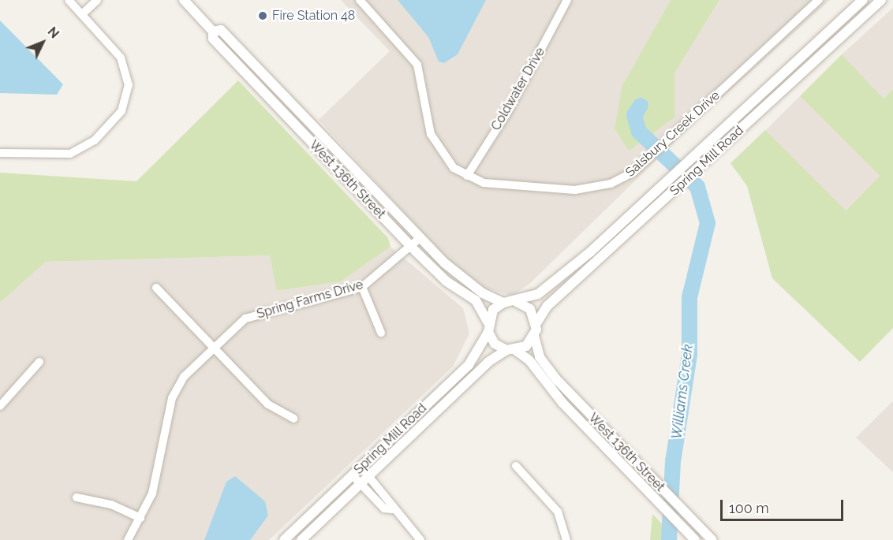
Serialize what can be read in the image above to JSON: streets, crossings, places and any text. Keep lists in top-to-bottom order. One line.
{"streets":{"street":["Coldwater Drive","Salsbury Creek Drive","Spring Mill Road","West 136th Street","Spring Farms Drive"]},"crossings":[["Coldwater Drive","Salsbury Creek Drive"],["Spring Mill Road","West 136th Street"],["West 136th Street","Spring Farms Drive"]],"water":["Williams Creek"],"places":["Fire Station 48"],"scale_bar":"100 m","north":"top right"}
